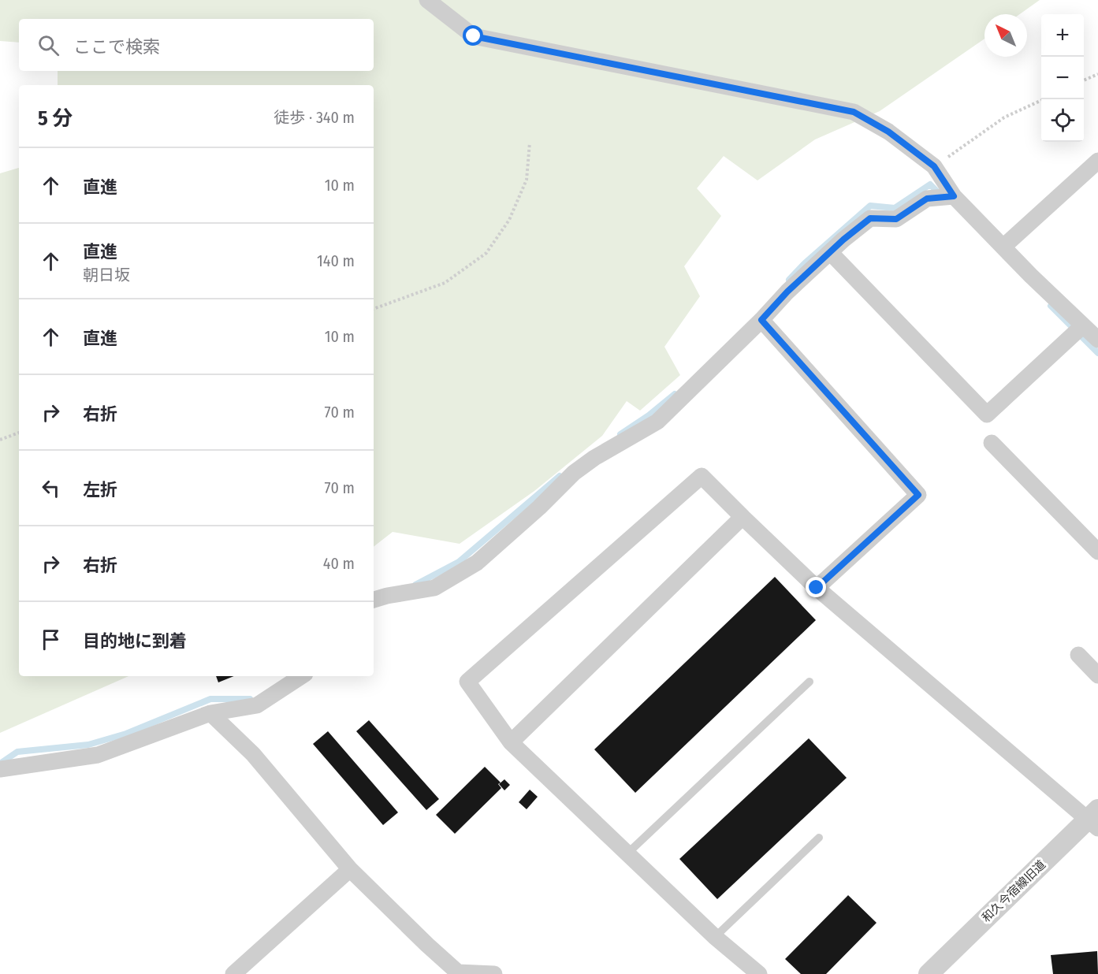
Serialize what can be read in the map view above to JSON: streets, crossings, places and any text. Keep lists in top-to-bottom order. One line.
{"streets":{"street":["和久今宿線旧道"]},"north":"top left","page":{"map_buttons":["+","−"],"search":"ここで検索","heading":["5 分","徒歩 · 340 m"],"list":[["直進","10 m"],["直進","朝日坂","140 m"],["直進","10 m"],["右折","70 m"],["左折","70 m"],["右折","40 m"],"目的地に到着"]}}
